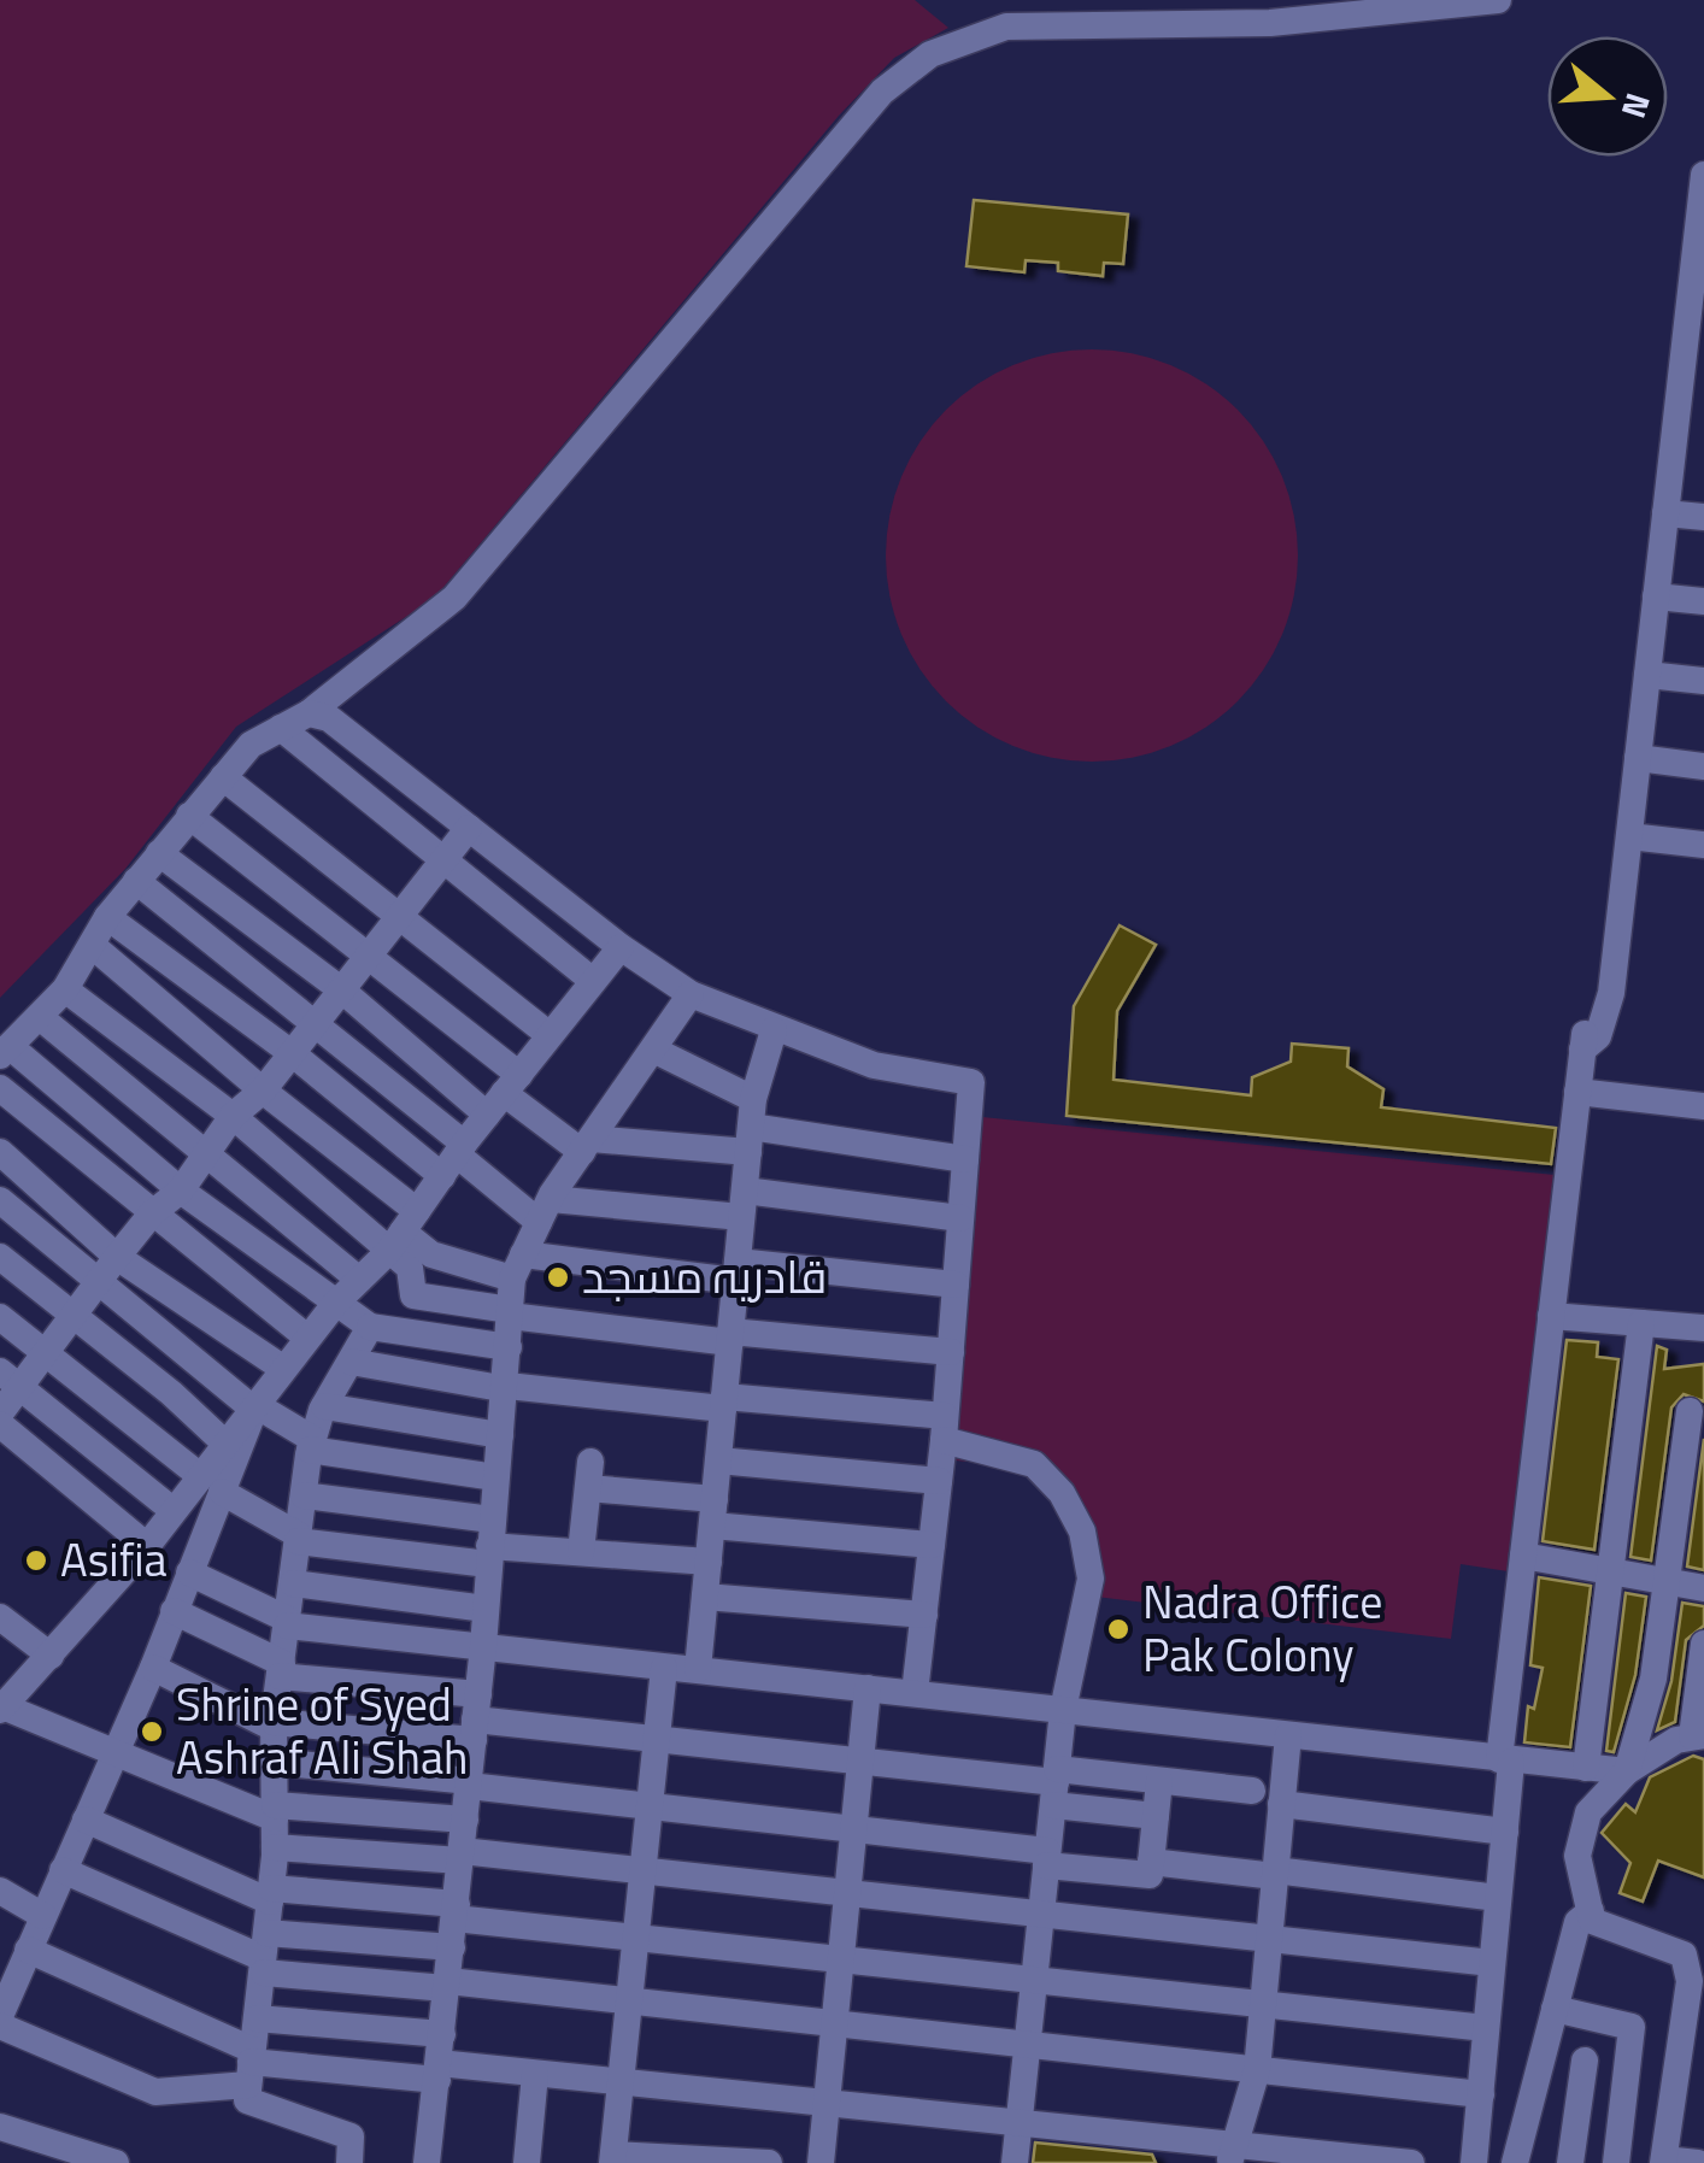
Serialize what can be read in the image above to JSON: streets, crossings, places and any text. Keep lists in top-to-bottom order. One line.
{"places":["قادریہ مسجد","Asifia","Nadra Office Pak Colony","Shrine of Syed Ashraf Ali Shah"],"north":"right"}
